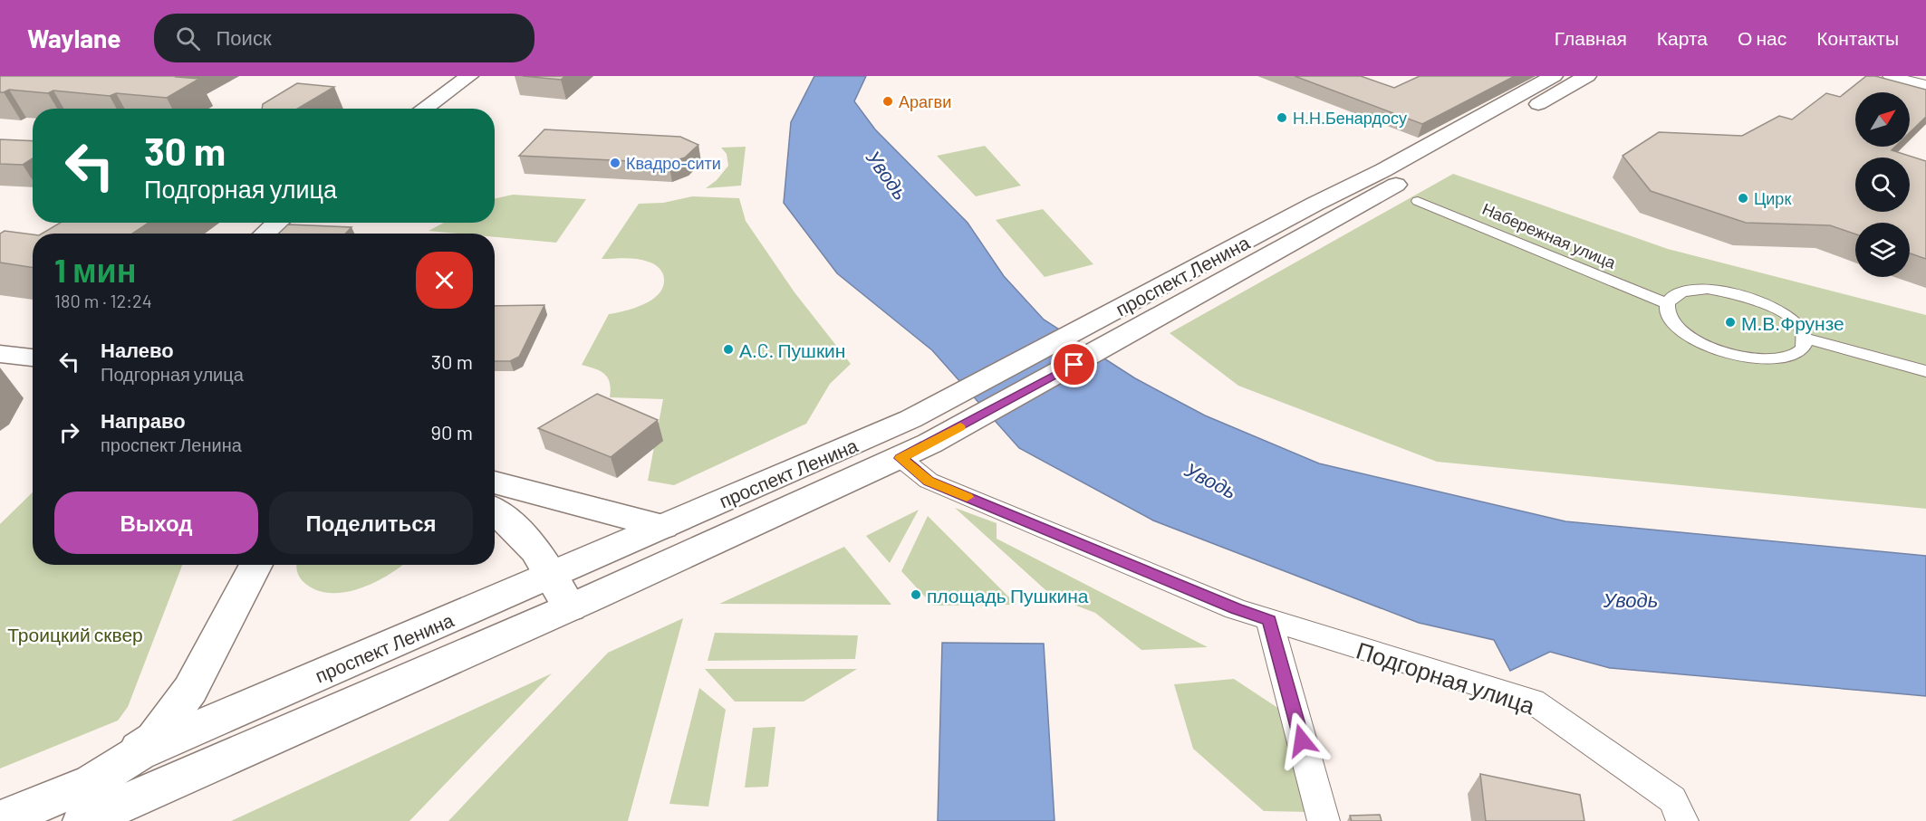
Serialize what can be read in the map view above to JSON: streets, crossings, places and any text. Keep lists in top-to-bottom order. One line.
{"streets":{"main road":["проспект Ленина"],"street":["Набережная улица","Подгорная улица"]},"crossings":[["проспект Ленина","Подгорная улица"]],"water":["Уводь"],"parks":["Троицкий сквер"],"places":["Арагви","Н.Н.Бенардосу","Квадро-сити","Цирк","М.В.Фрунзе","А.C. Пушкин","площадь Пушкина"],"north":"top right","page":{"header":"Waylane","search":"Поиск","nav":["Главная","Карта","О нас","Контакты"],"turn":["30 m","Подгорная улица"],"heading":["1 мин","180 m · 12:24"],"list":[{"name":"Налево","note":"Подгорная улица","value":"30 m"},{"name":"Направо","note":"проспект Ленина","value":"90 m"}],"buttons":["Выход","Поделиться"]}}
